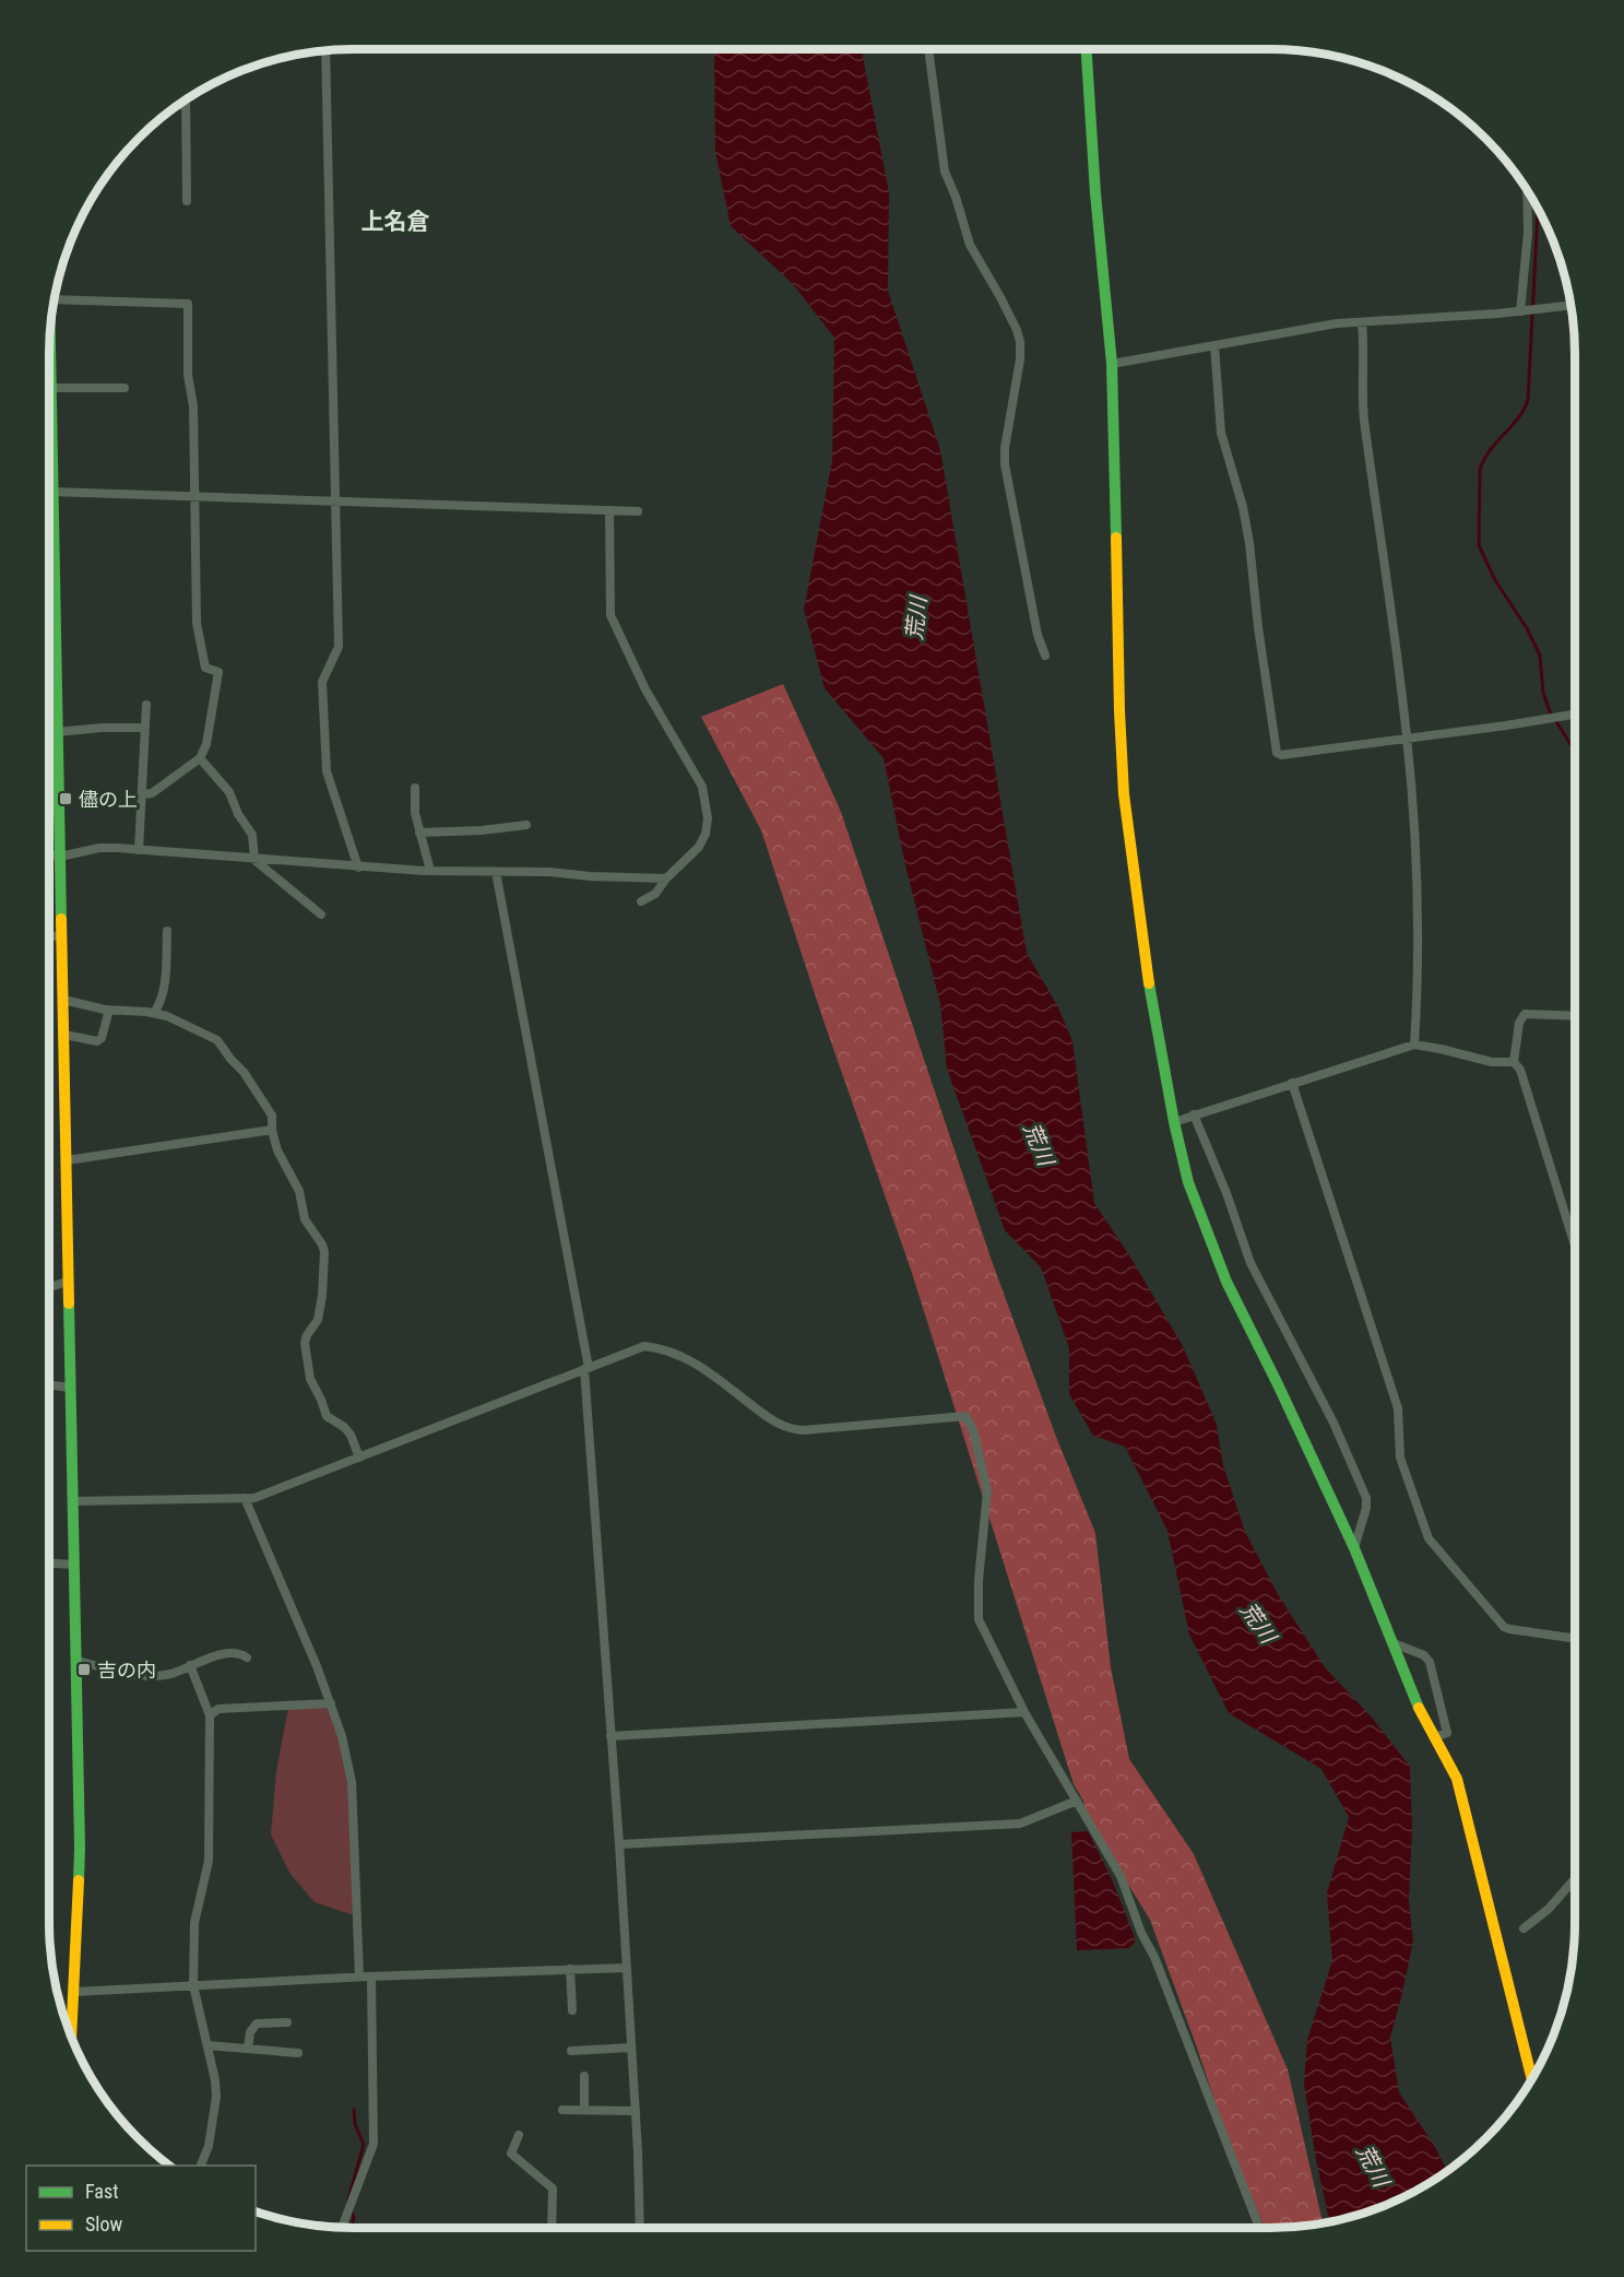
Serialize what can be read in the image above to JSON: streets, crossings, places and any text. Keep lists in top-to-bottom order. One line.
{"districts":["上名倉"],"water":["荒川"],"places":{"transit":["儘の上","吉の内"]},"legend":["Fast","Slow"]}
